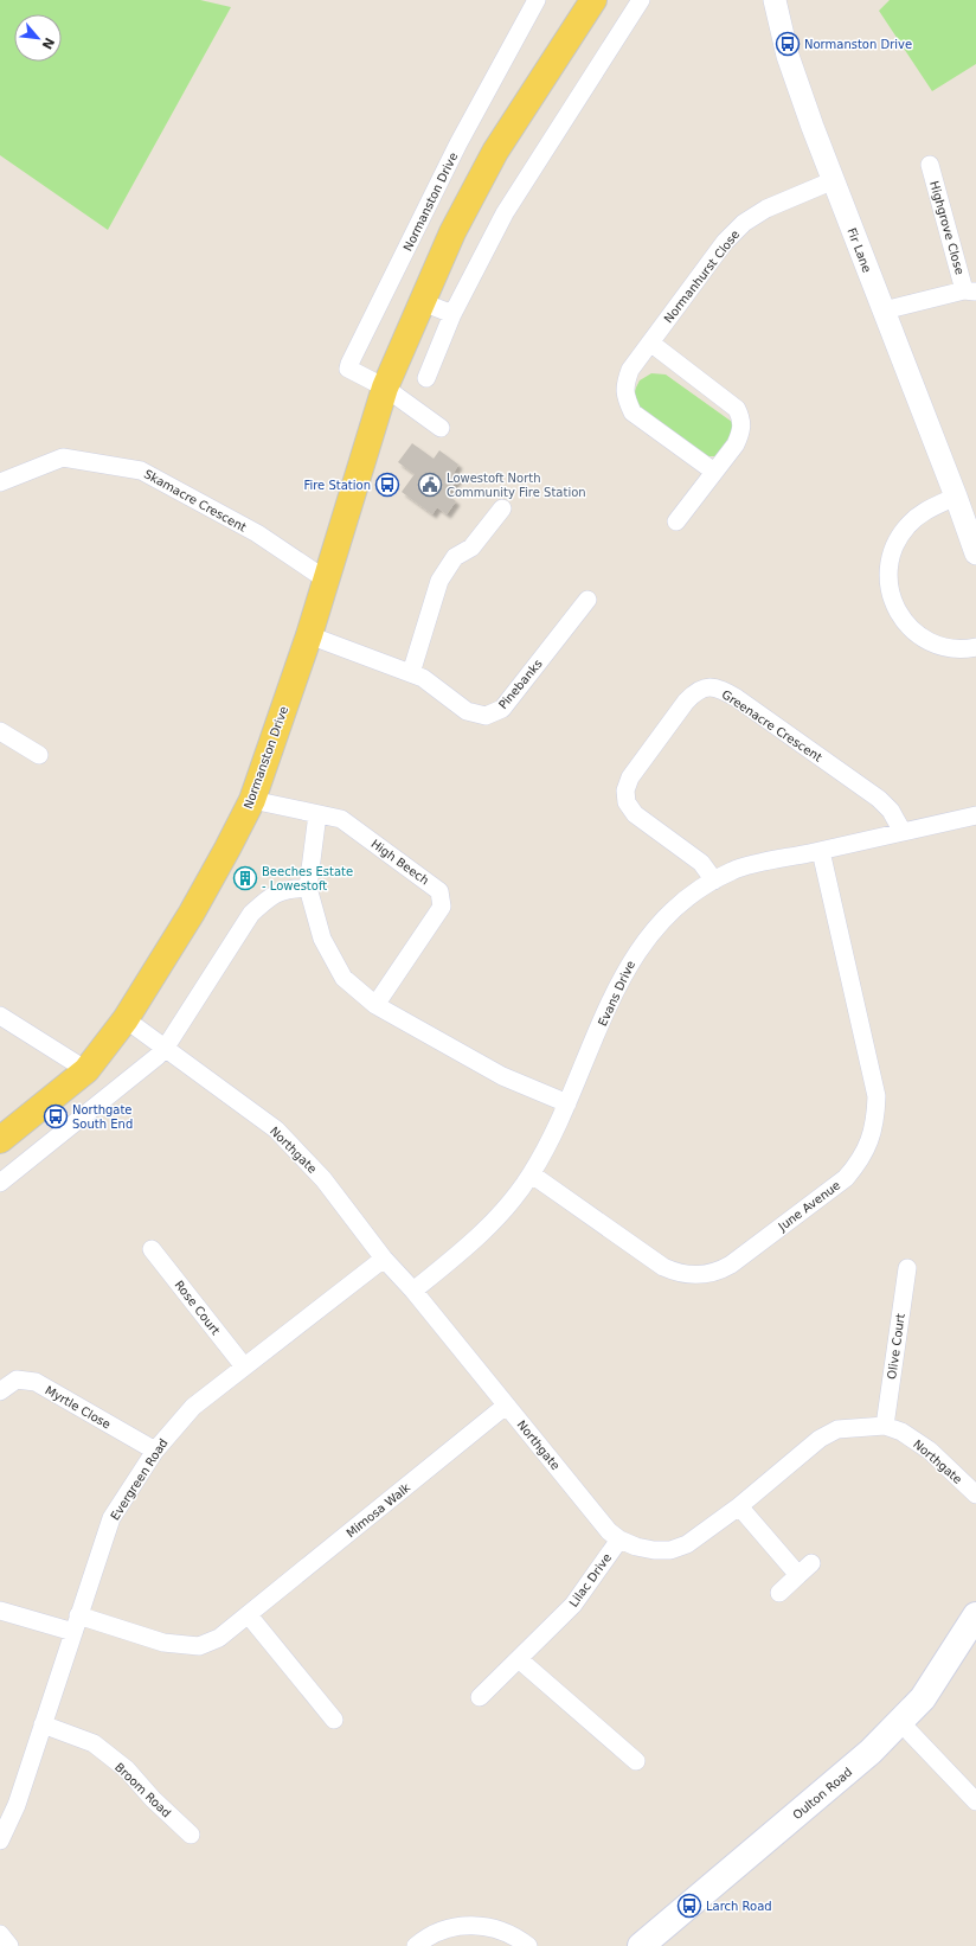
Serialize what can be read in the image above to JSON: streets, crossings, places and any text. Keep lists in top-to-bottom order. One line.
{"streets":{"main road":["Normanston Drive","Oulton Road"],"street":["Highgrove Close","Fir Lane","Normanhurst Close","Skamacre Crescent","Pinebanks","Greenacre Crescent","High Beech","Evans Drive","Northgate","June Avenue","Rose Court","Olive Court","Myrtle Close","Evergreen Road","Mimosa Walk","Lilac Drive","Broom Road"]},"crossings":[["Normanston Drive","Skamacre Crescent"],["Normanston Drive","Pinebanks"],["Normanston Drive","High Beech"],["Normanston Drive","Northgate"],["Highgrove Close","Fir Lane"],["Fir Lane","Normanhurst Close"],["Greenacre Crescent","Evans Drive"],["Evans Drive","Northgate"],["Evans Drive","June Avenue"],["Northgate","Olive Court"],["Northgate","Evergreen Road"],["Northgate","Mimosa Walk"],["Northgate","Lilac Drive"],["Rose Court","Evergreen Road"],["Myrtle Close","Evergreen Road"],["Evergreen Road","Mimosa Walk"],["Evergreen Road","Broom Road"]],"places":{"bus stop":["Normanston Drive","Fire Station","Northgate South End","Larch Road"],"public building":["Lowestoft North Community Fire Station"],"building":["Beeches Estate - Lowestoft"]},"north":"bottom right"}
